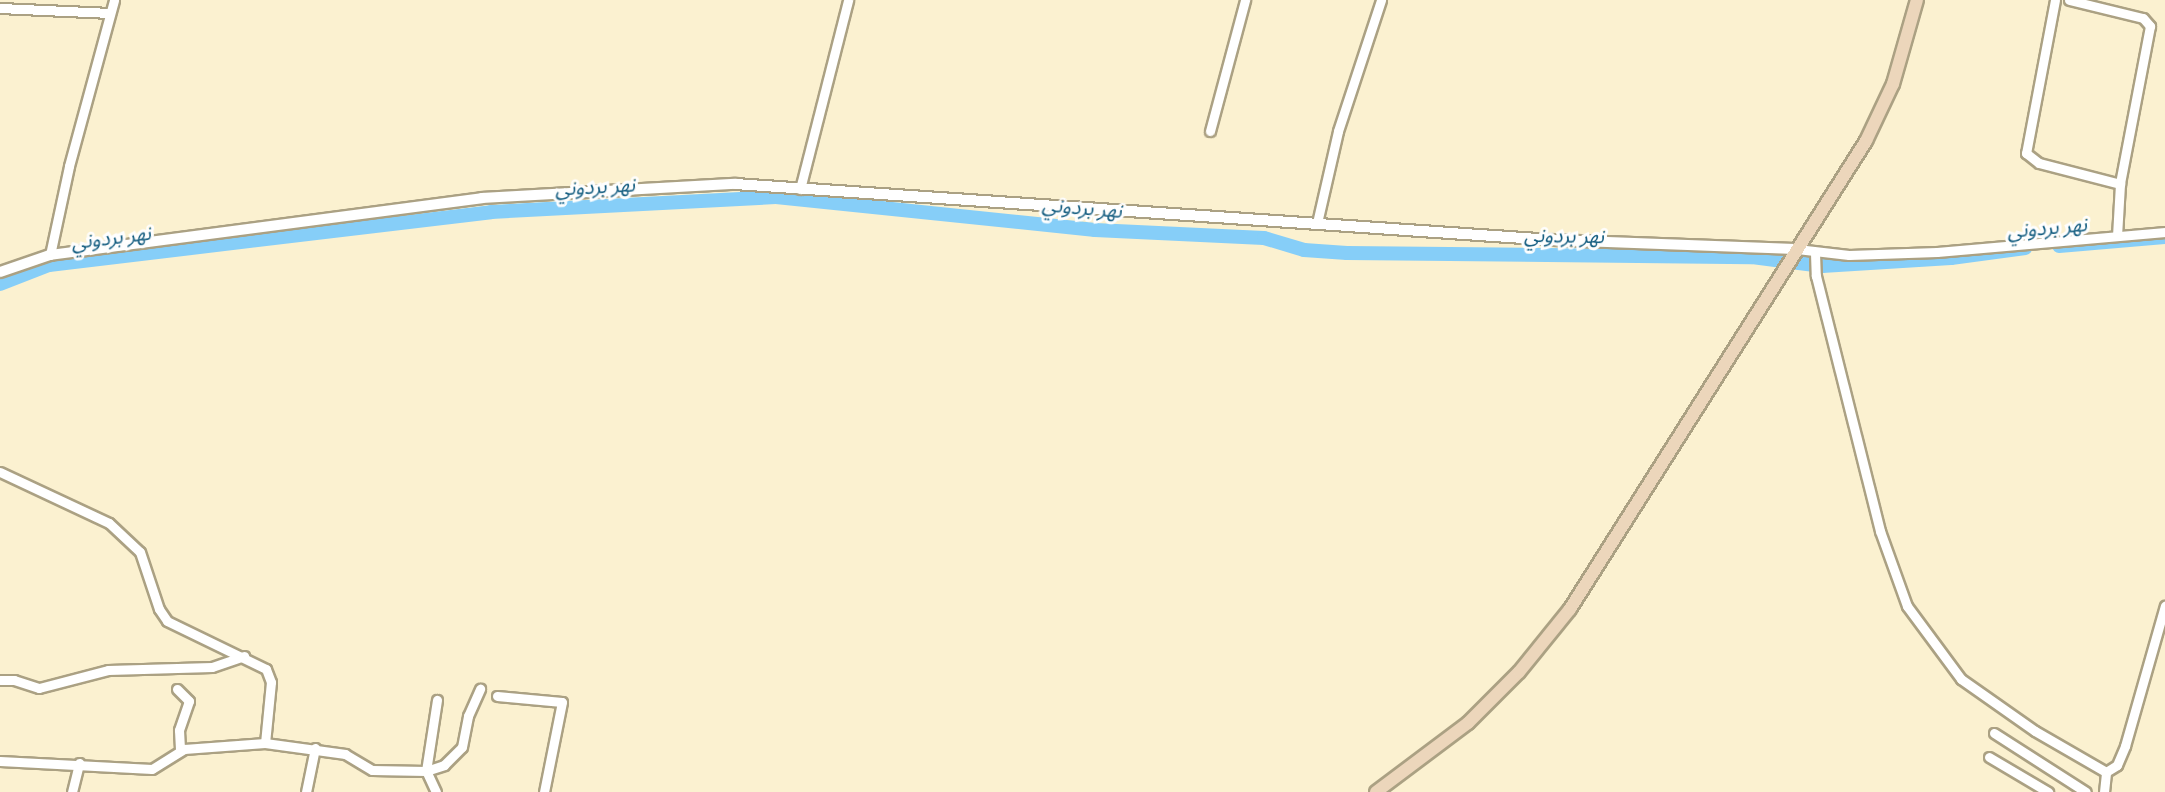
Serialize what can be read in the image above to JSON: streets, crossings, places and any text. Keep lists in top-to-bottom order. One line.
{"water":["نهر بردوني"]}
